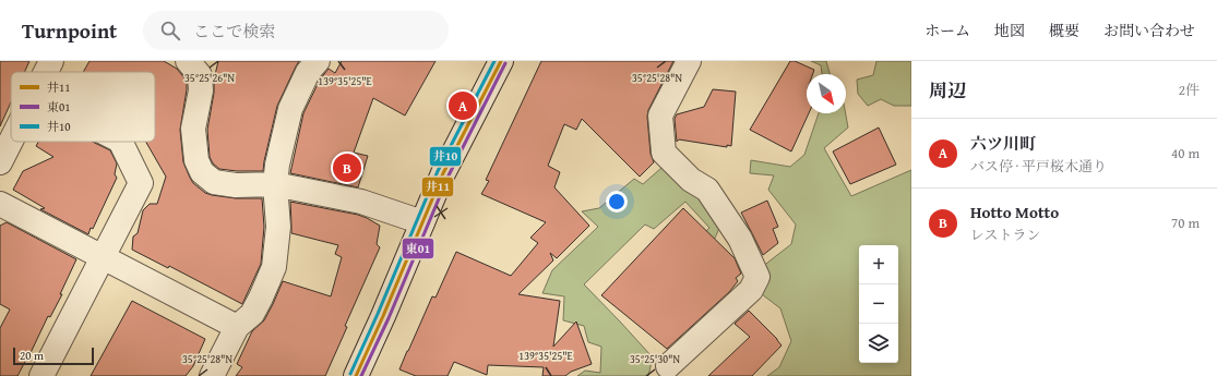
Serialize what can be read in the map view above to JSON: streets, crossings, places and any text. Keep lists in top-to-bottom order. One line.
{"lines":["transit line 井11","transit line 井10","transit line 東01"],"legend":["井11","東01","井10"],"scale_bar":"20 m","north":"bottom right","page":{"header":"Turnpoint","search":"ここで検索","nav":["ホーム","地図","概要","お問い合わせ"],"heading":["周辺","2件"],"pins":["A","B"],"list":[{"mark":"A","name":"六ツ川町","note":"バス停 · 平戸桜木通り","value":"40 m"},{"mark":"B","name":"Hotto Motto","note":"レストラン","value":"70 m"}],"map_buttons":["+","−"],"scale":"20 m"},"coordinates":["35°25'26\"N","35°25'28\"N","139°35'25\"E","35°25'30\"N"]}
